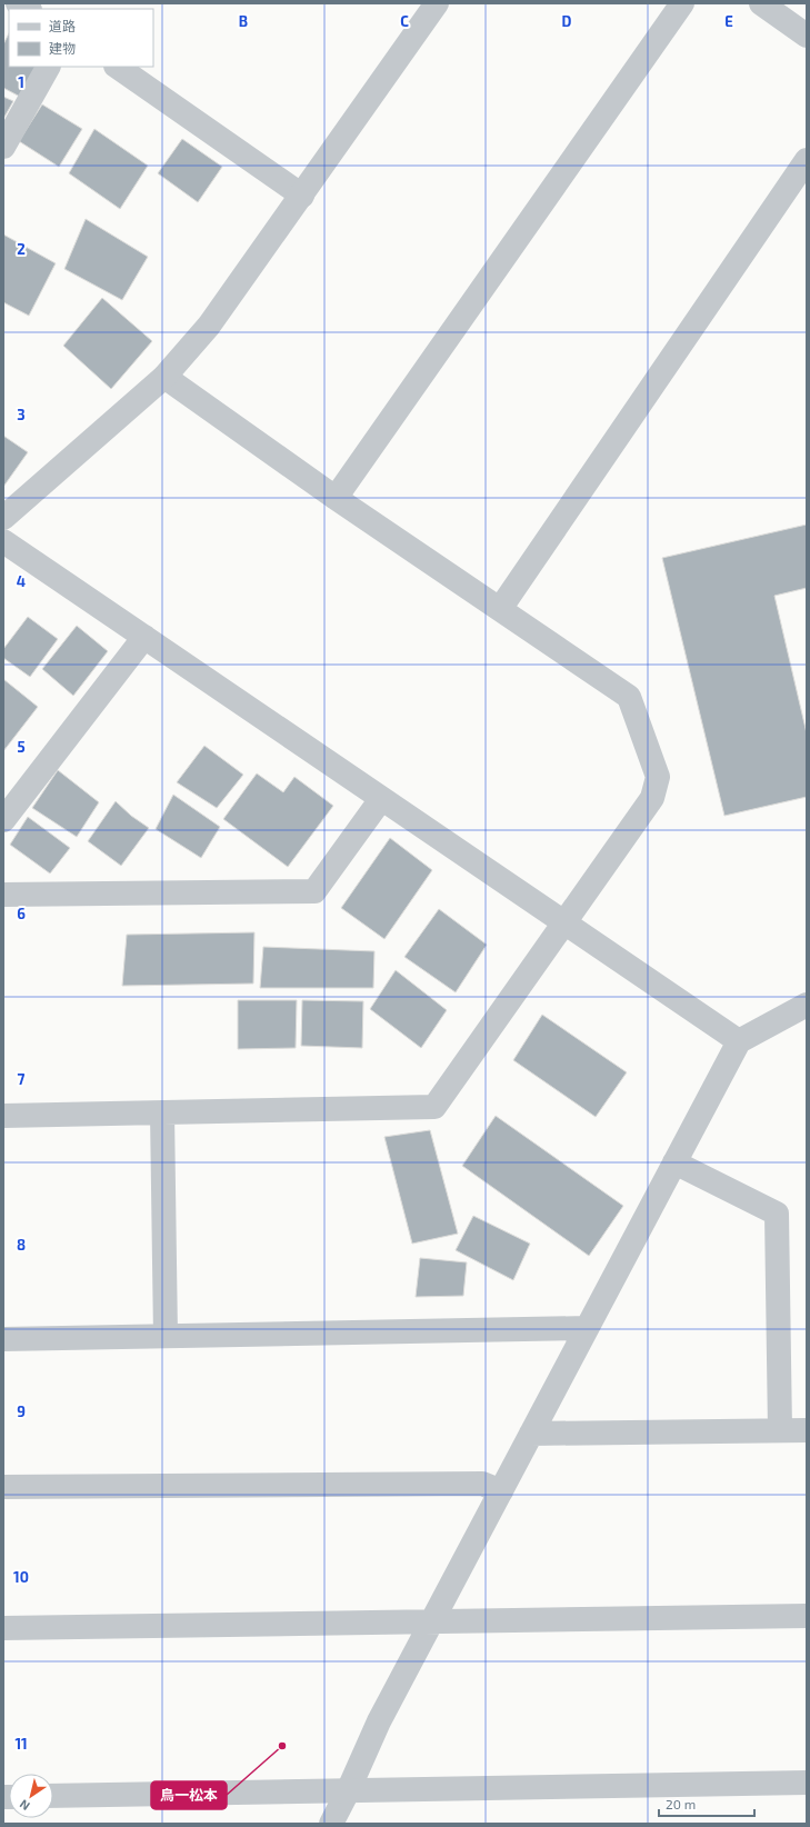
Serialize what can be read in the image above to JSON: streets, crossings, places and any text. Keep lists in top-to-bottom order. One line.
{"places":["鳥一松本"],"legend":["道路","建物"],"scale_bar":"20 m","north":"bottom left","grid":{"columns":["B","C","D","E"],"rows":["1","2","3","4","5","6","7","8","9","10","11"]}}
